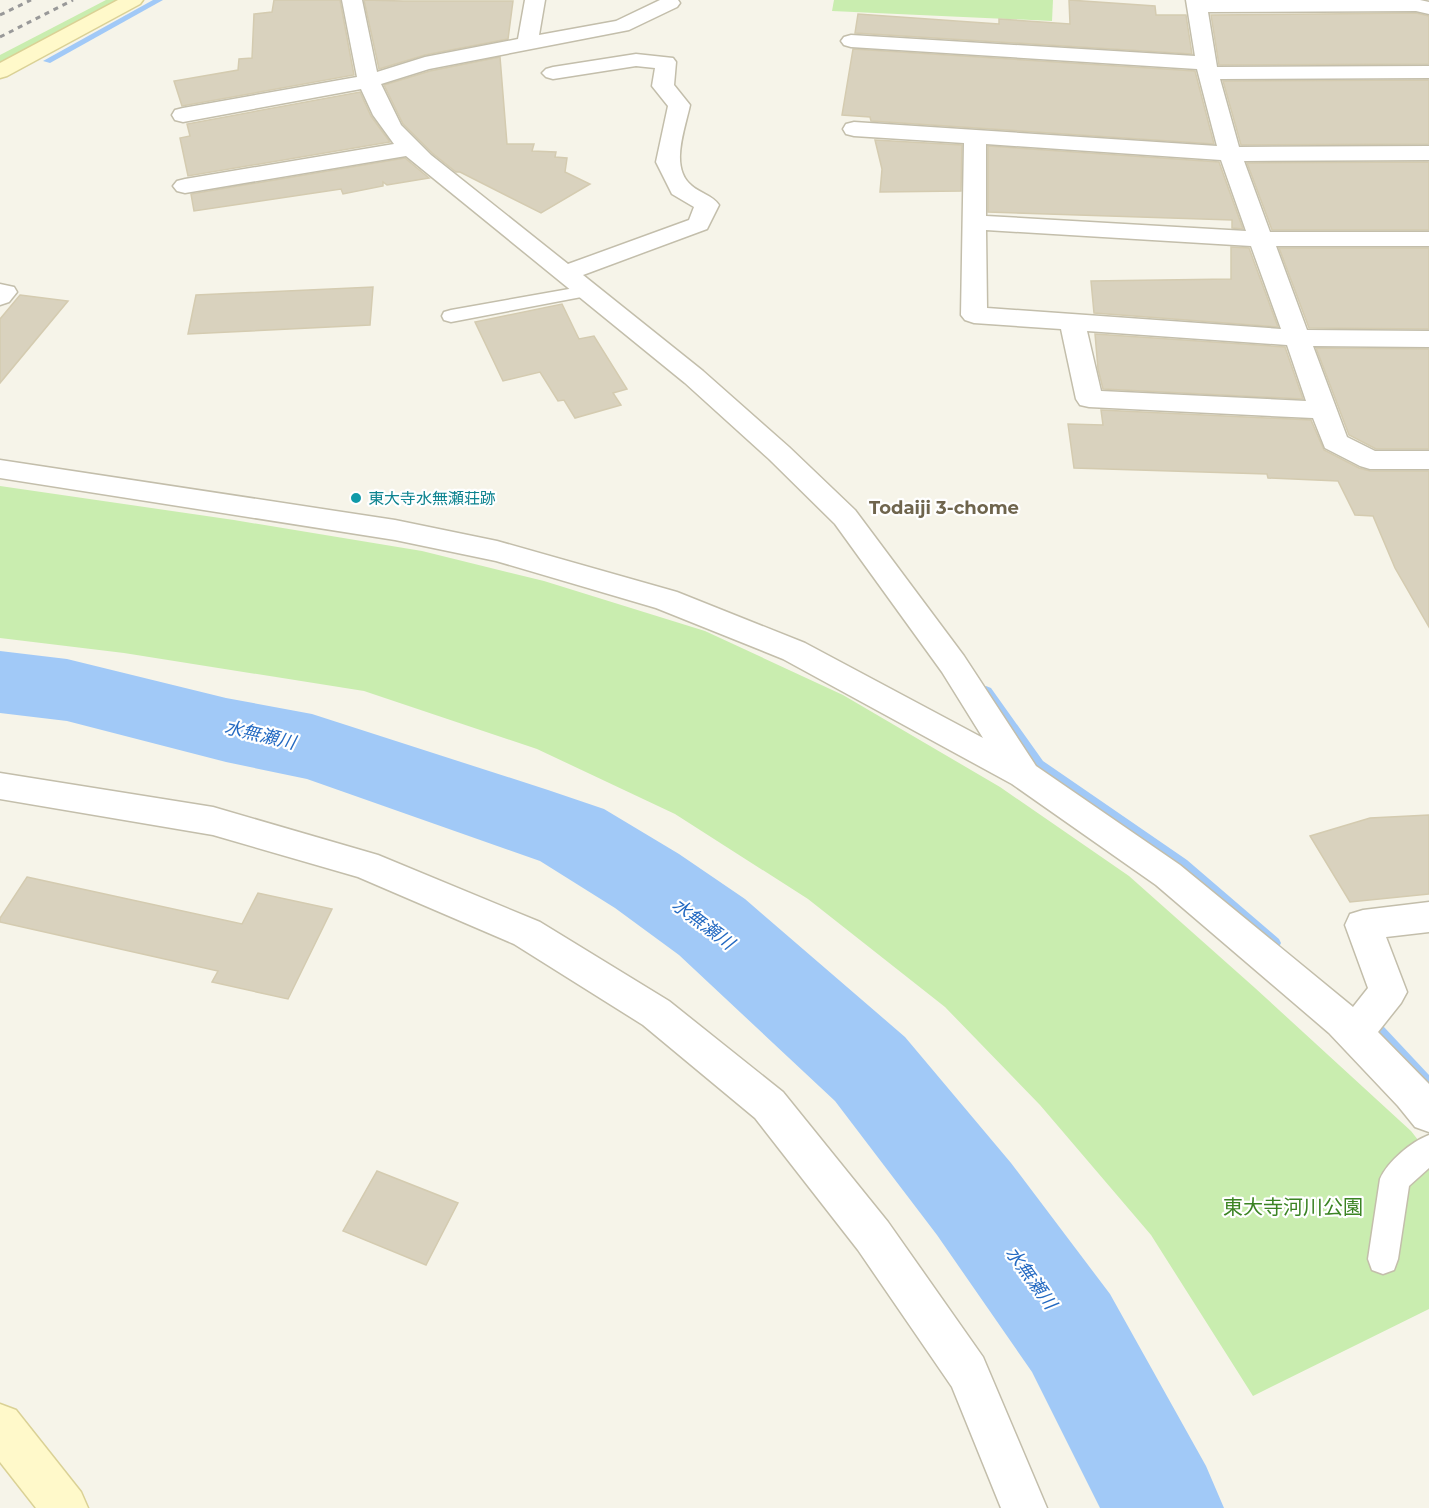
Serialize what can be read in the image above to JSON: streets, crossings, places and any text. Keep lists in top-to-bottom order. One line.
{"districts":["Todaiji 3-chome"],"water":["水無瀬川"],"parks":["東大寺河川公園"],"places":["東大寺水無瀬荘跡"]}
